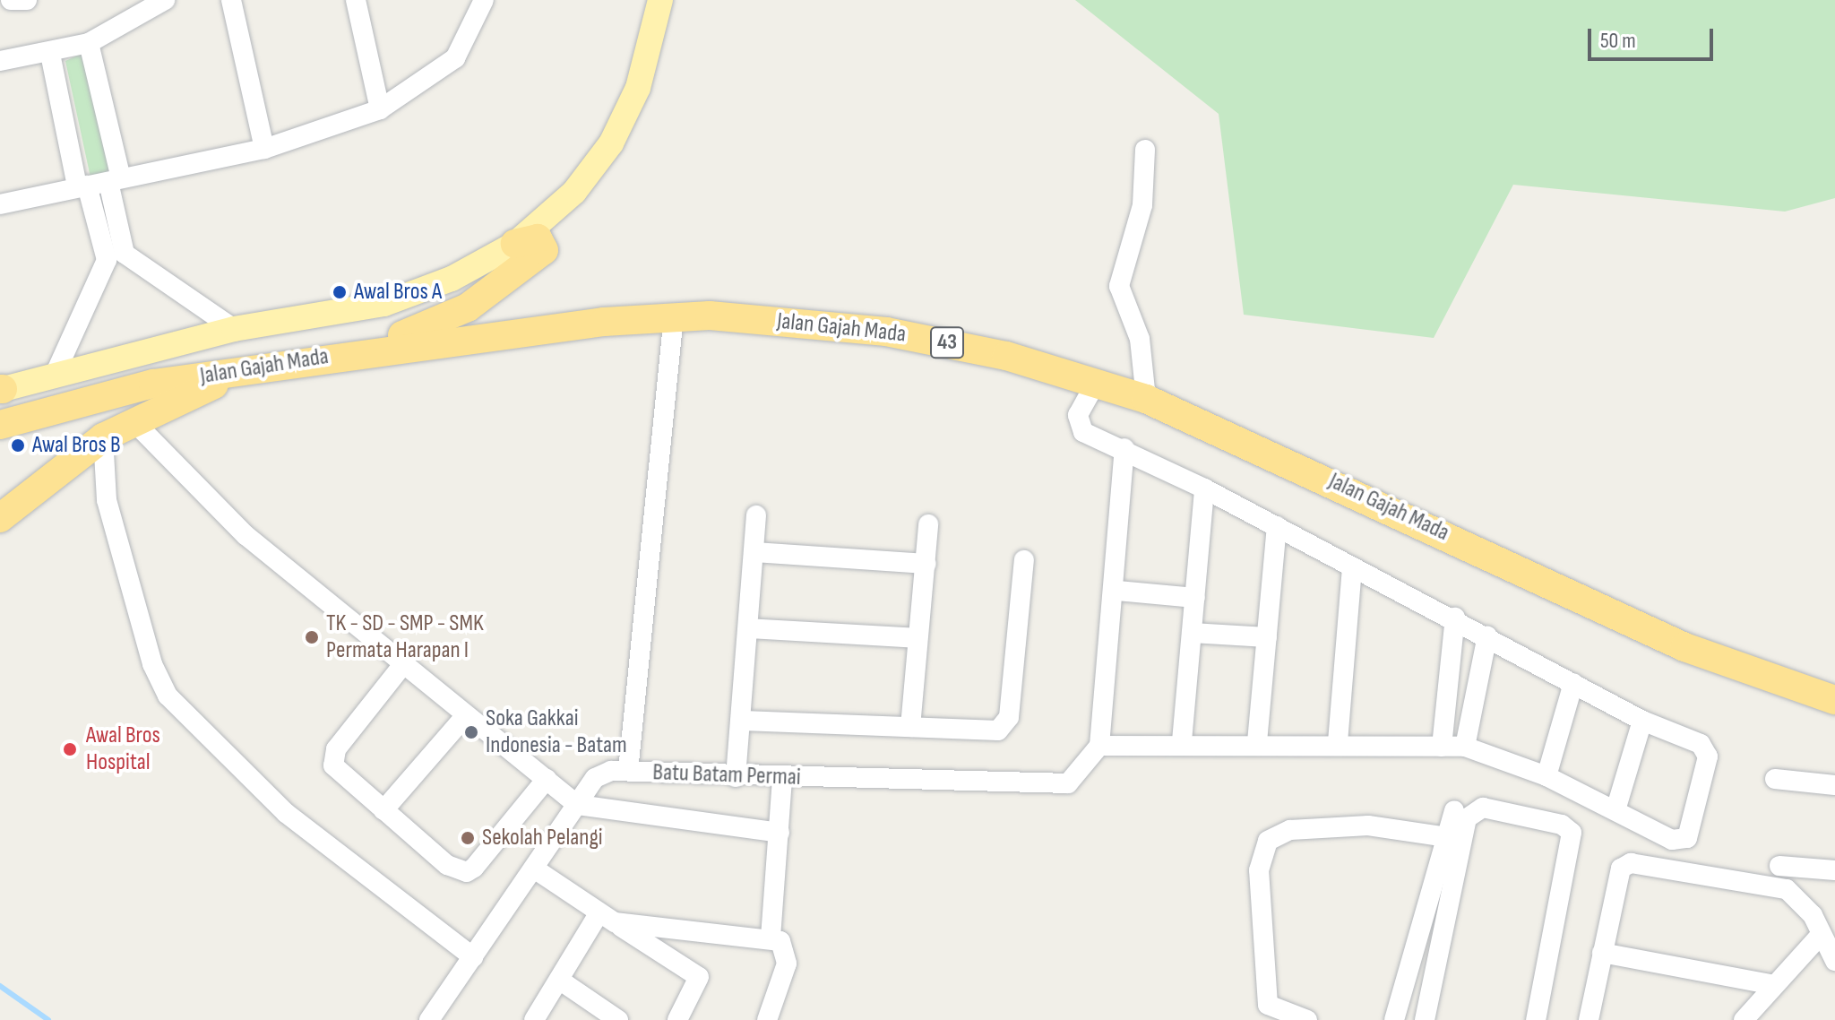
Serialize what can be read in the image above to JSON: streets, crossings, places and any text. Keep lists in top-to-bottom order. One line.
{"streets":{"highway":["Jalan Gajah Mada","43"],"street":["Batu Batam Permai"]},"crossings":[["Jalan Gajah Mada","Batu Batam Permai"]],"places":["Awal Bros A","Awal Bros B","TK - SD - SMP - SMK Permata Harapan I","Soka Gakkai Indonesia - Batam","Awal Bros Hospital","Sekolah Pelangi"],"scale_bar":"50 m"}
